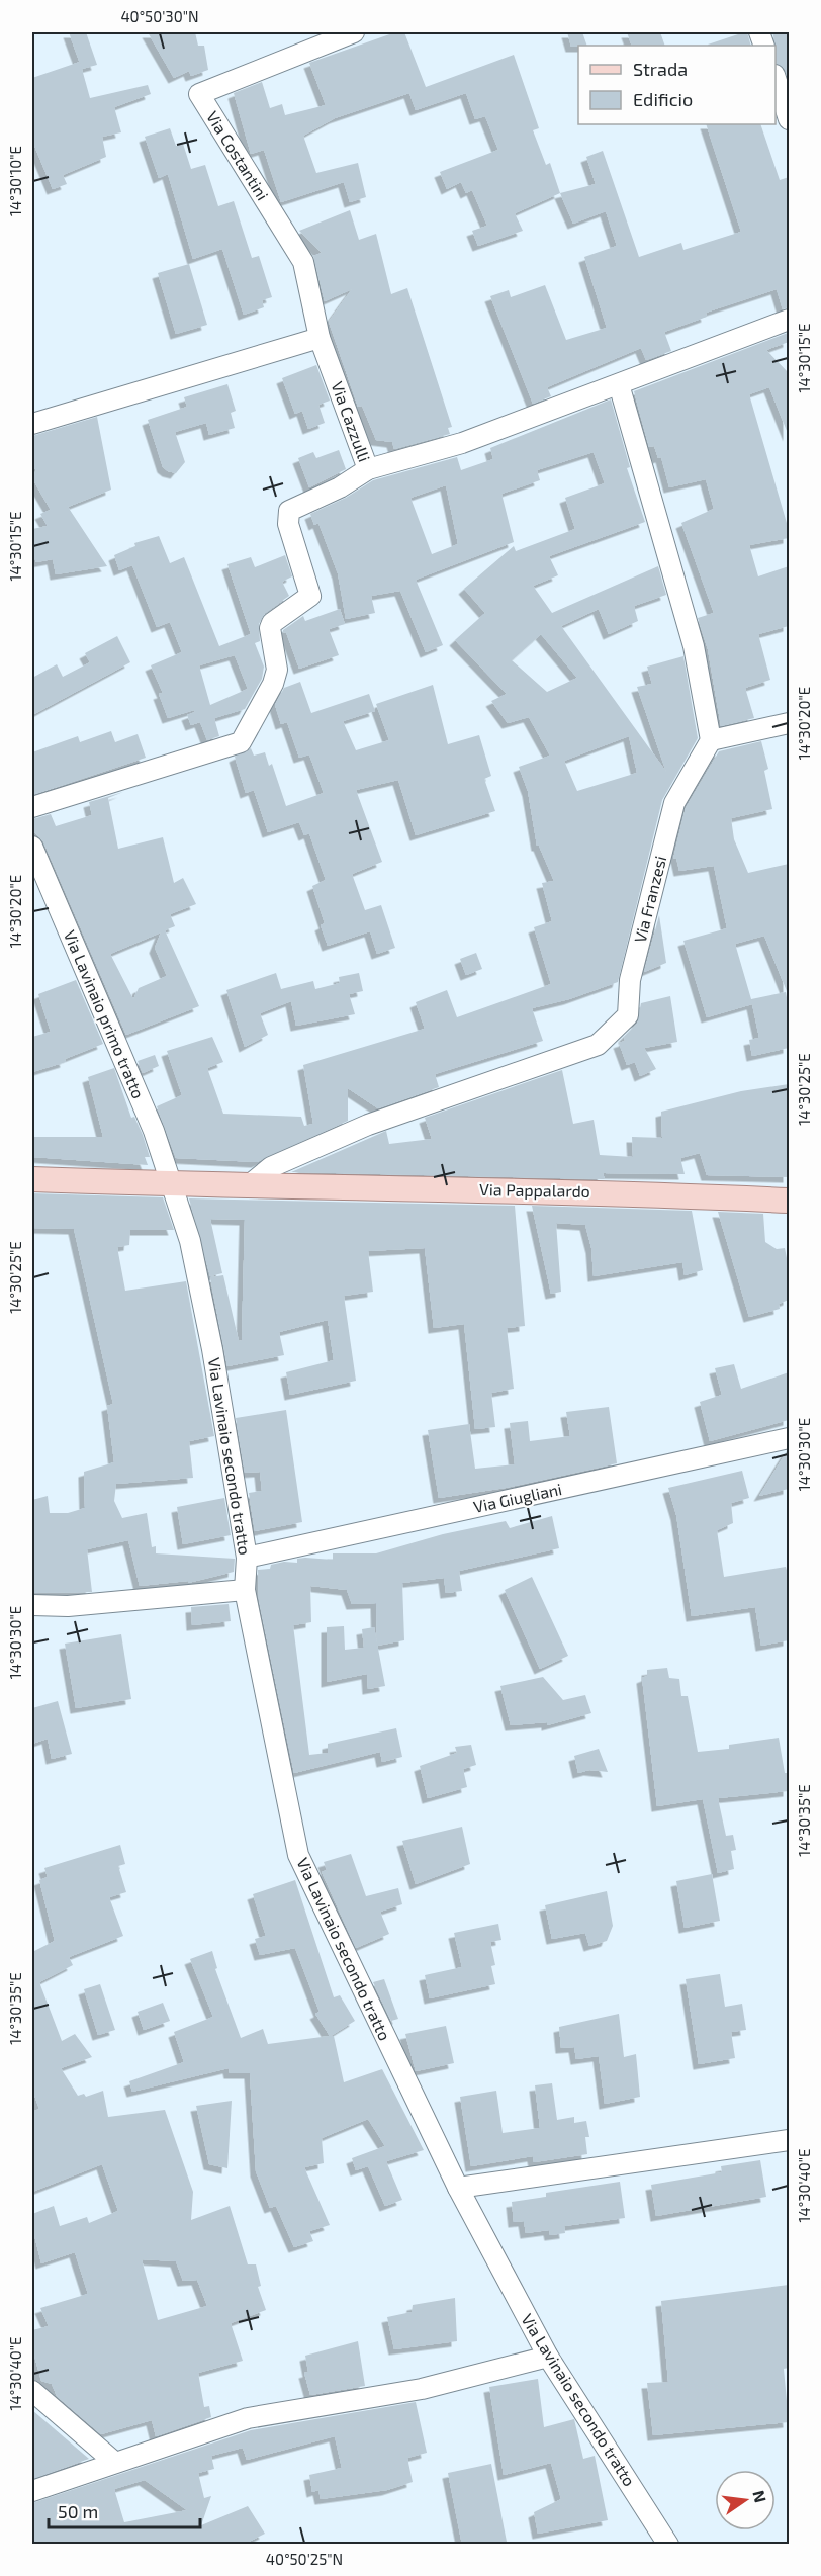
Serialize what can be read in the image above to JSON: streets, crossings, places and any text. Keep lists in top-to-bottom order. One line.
{"streets":{"main road":["Via Pappalardo"],"street":["Via Costantini","Via Cazzulli","Via Franzesi","Via Lavinaio primo tratto","Via Lavinaio secondo tratto","Via Giugliani"]},"crossings":[["Via Costantini","Via Cazzulli"],["Via Franzesi","Via Pappalardo"],["Via Lavinaio primo tratto","Via Pappalardo"],["Via Lavinaio primo tratto","Via Lavinaio secondo tratto"],["Via Pappalardo","Via Lavinaio secondo tratto"],["Via Lavinaio secondo tratto","Via Giugliani"]],"legend":["Strada","Edificio"],"scale_bar":"50 m","north":"right","coordinates":["40°50'30\"N","14°30'10\"E","14°30'15\"E","14°30'20\"E","14°30'25\"E","14°30'30\"E","14°30'35\"E","14°30'40\"E","40°50'25\"N"]}
